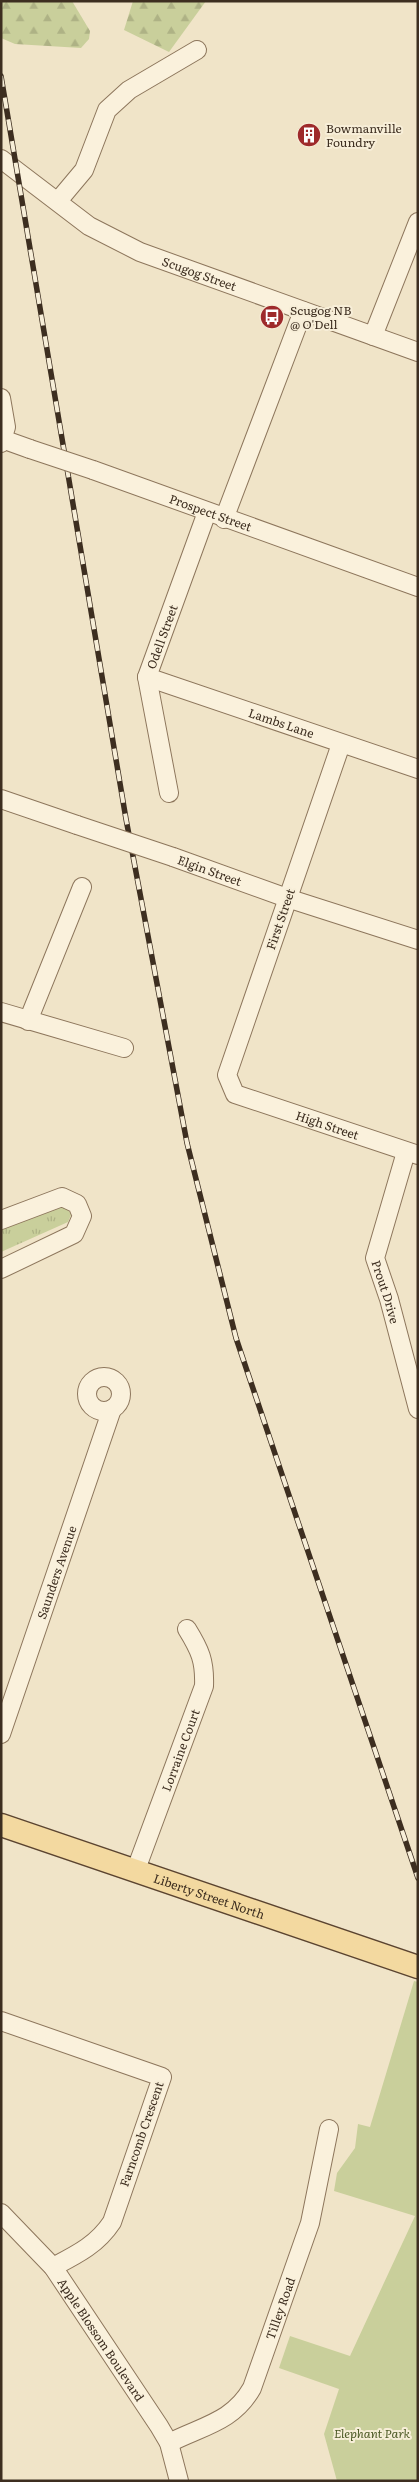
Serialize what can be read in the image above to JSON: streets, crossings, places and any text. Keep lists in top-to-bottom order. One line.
{"streets":{"main road":["Liberty Street North"],"street":["Scugog Street","Prospect Street","Odell Street","Lambs Lane","Elgin Street","First Street","High Street","Prout Drive","Saunders Avenue","Lorraine Court","Farncomb Crescent","Tilley Road","Apple Blossom Boulevard"]},"crossings":[["Prospect Street","Odell Street"],["Odell Street","Lambs Lane"],["Lambs Lane","First Street"],["Elgin Street","First Street"],["First Street","High Street"],["High Street","Prout Drive"],["Lorraine Court","Liberty Street North"],["Farncomb Crescent","Apple Blossom Boulevard"],["Tilley Road","Apple Blossom Boulevard"]],"parks":["Elephant Park"],"places":{"building":["Bowmanville Foundry"],"bus stop":["Scugog NB @ O'Dell"]}}
